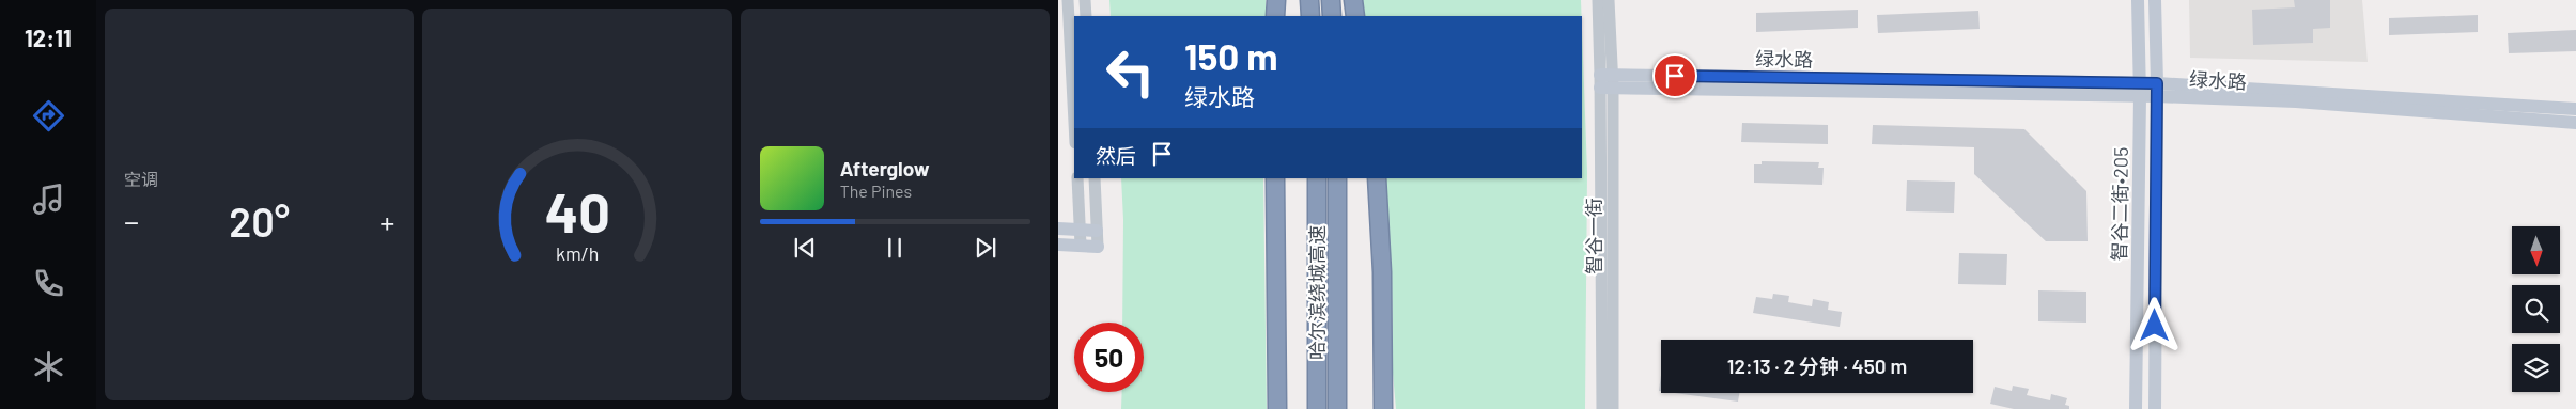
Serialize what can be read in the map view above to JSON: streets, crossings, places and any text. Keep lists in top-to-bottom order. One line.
{"streets":{"highway":["哈尔滨绕城高速"],"main road":["绿水路","智谷二街•205"],"street":["智谷一街"]},"crossings":[["绿水路","智谷二街•205"],["绿水路","智谷一街"]],"north":"bottom","page":{"tabs":"12:11","tile":"空调","turn":["150 m","绿水路"],"then":"然后","song":["Afterglow","The Pines"],"heat":["−","20°","+"],"limit":"50","trip":"12:13 · 2 分钟 · 450 m","gauge":["40","km/h"]}}
